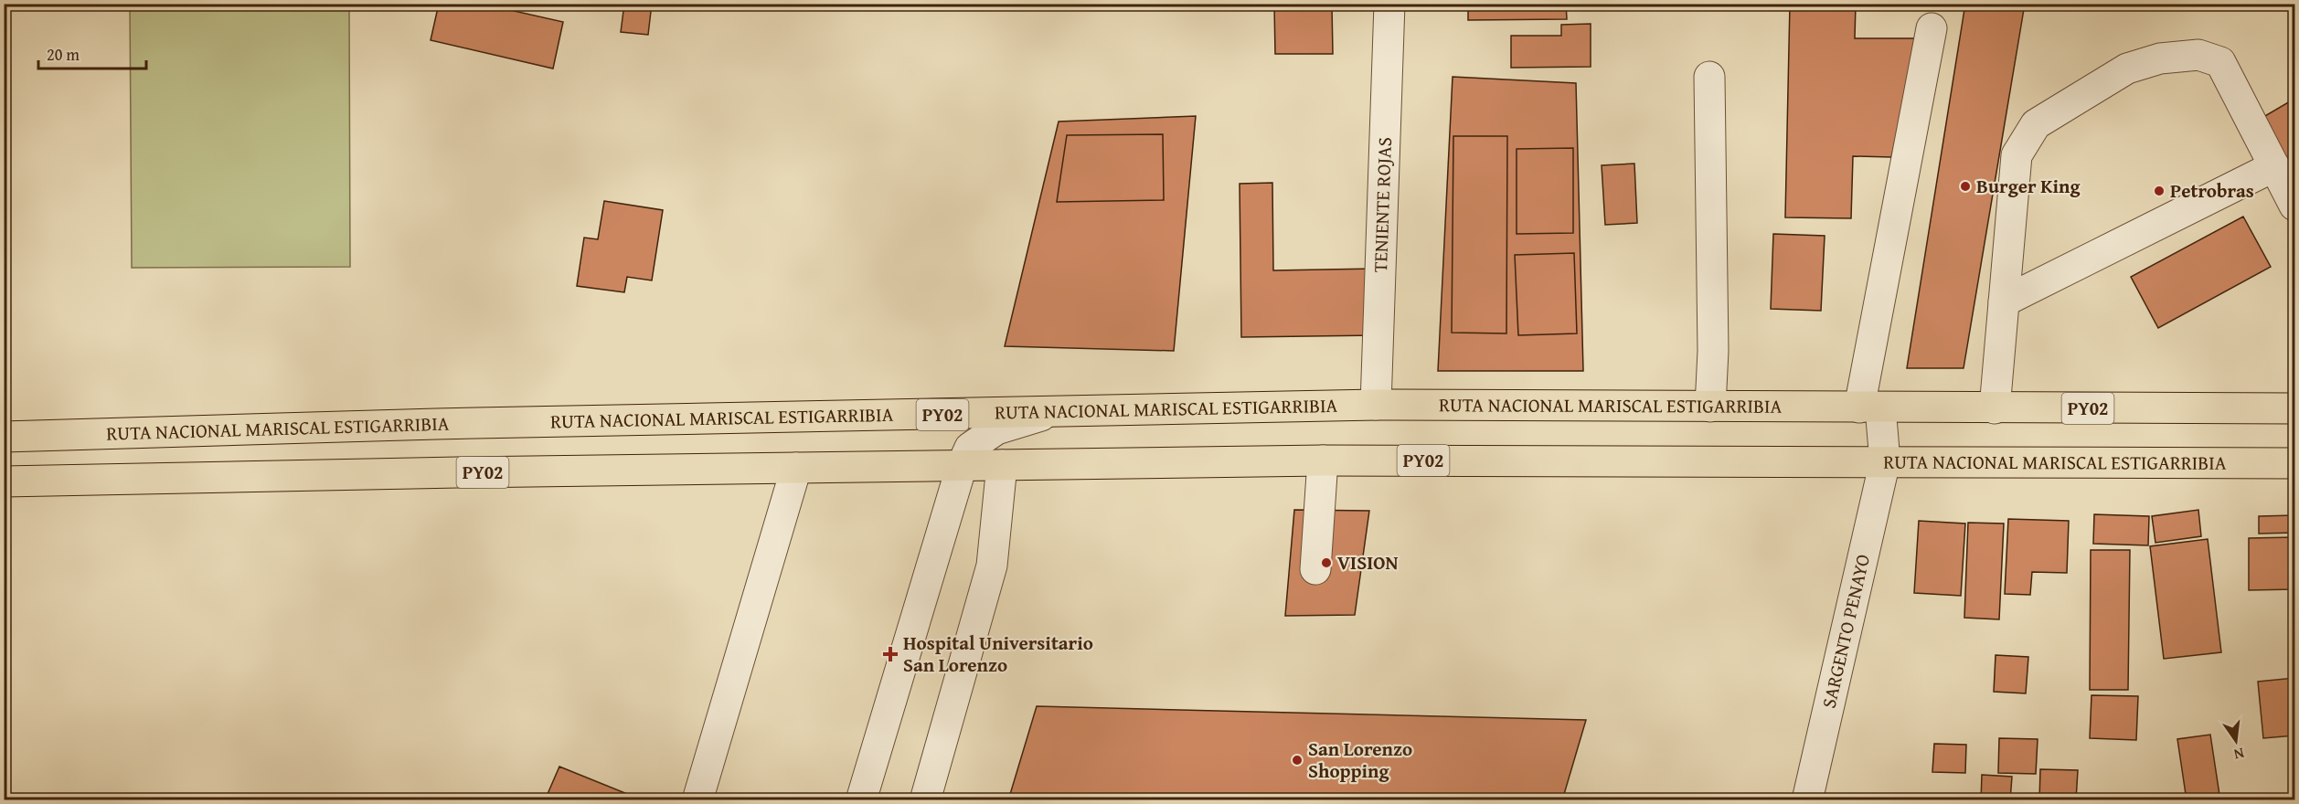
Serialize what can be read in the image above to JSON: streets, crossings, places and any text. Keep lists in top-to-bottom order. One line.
{"streets":{"highway":["RUTA NACIONAL MARISCAL ESTIGARRIBIA","PY02"],"street":["TENIENTE ROJAS","SARGENTO PENAYO"]},"crossings":[["TENIENTE ROJAS","RUTA NACIONAL MARISCAL ESTIGARRIBIA"],["RUTA NACIONAL MARISCAL ESTIGARRIBIA","SARGENTO PENAYO"]],"places":{"other":["Burger King","Petrobras","VISION","San Lorenzo Shopping"],"health":["Hospital Universitario San Lorenzo"]},"scale_bar":"20 m","north":"bottom"}
